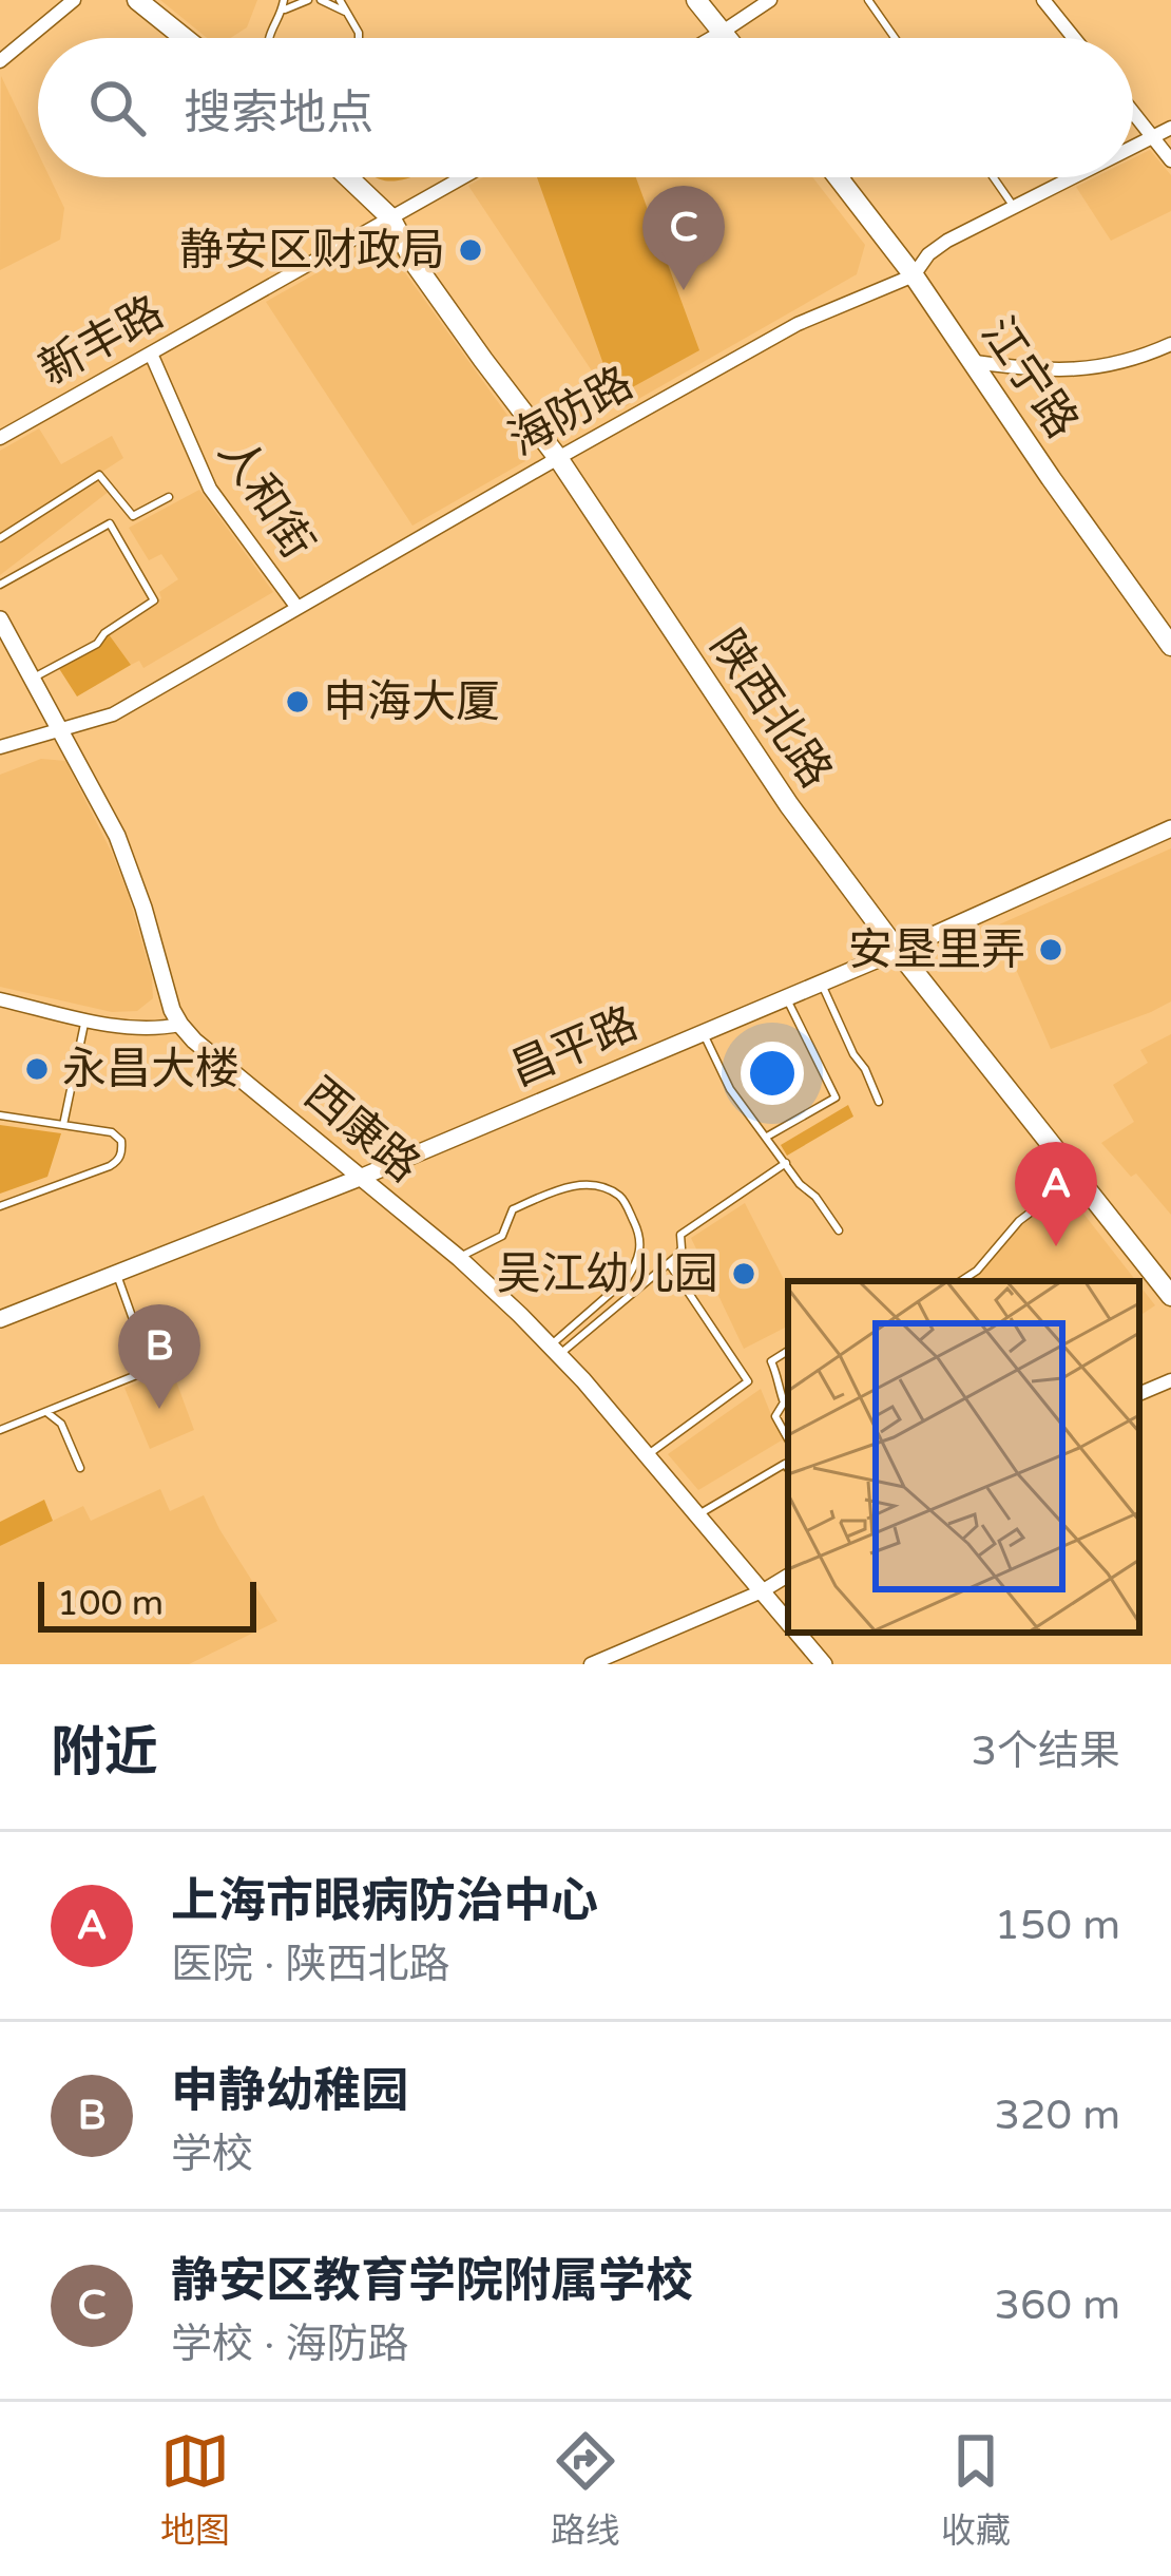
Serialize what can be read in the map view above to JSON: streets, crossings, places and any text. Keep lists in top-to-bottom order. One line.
{"streets":{"main road":["江宁路","陕西北路"],"street":["新丰路","海防路","人和街","昌平路","西康路"]},"crossings":[["新丰路","人和街"],["新丰路","陕西北路"],["江宁路","海防路"],["海防路","人和街"],["海防路","陕西北路"],["海防路","西康路"],["陕西北路","昌平路"],["昌平路","西康路"]],"places":["静安区财政局","申海大厦","安垦里弄","永昌大楼","吴江幼儿园"],"scale_bar":"100 m","page":{"search":"搜索地点","pins":["C","A","B"],"scale":"100 m","heading":["附近","3个结果"],"list":[{"mark":"A","name":"上海市眼病防治中心","note":"医院 · 陕西北路","value":"150 m"},{"mark":"B","name":"申静幼稚园","note":"学校","value":"320 m"},{"mark":"C","name":"静安区教育学院附属学校","note":"学校 · 海防路","value":"360 m"}],"nav":["地图","路线","收藏"]}}
